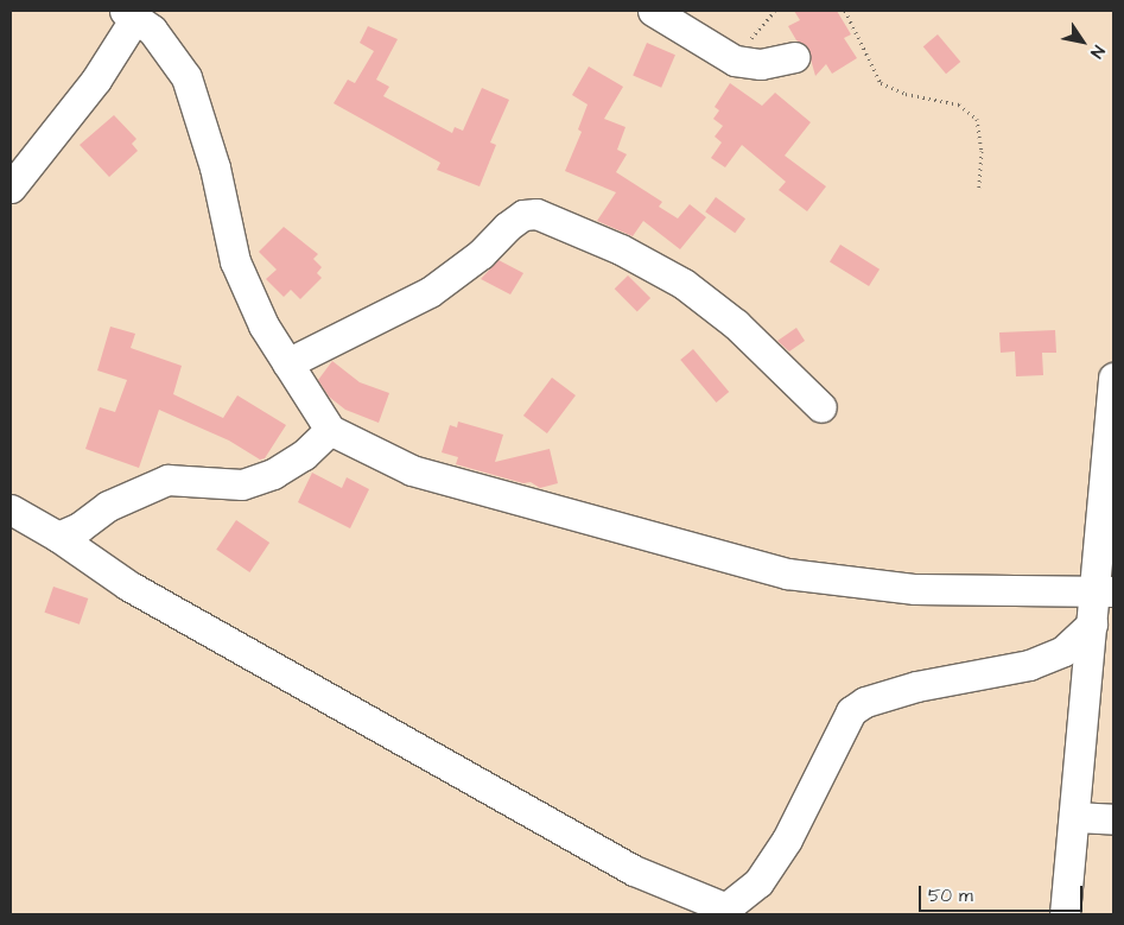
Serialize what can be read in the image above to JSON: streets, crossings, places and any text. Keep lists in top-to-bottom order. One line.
{"scale_bar":"50 m","north":"bottom right"}
